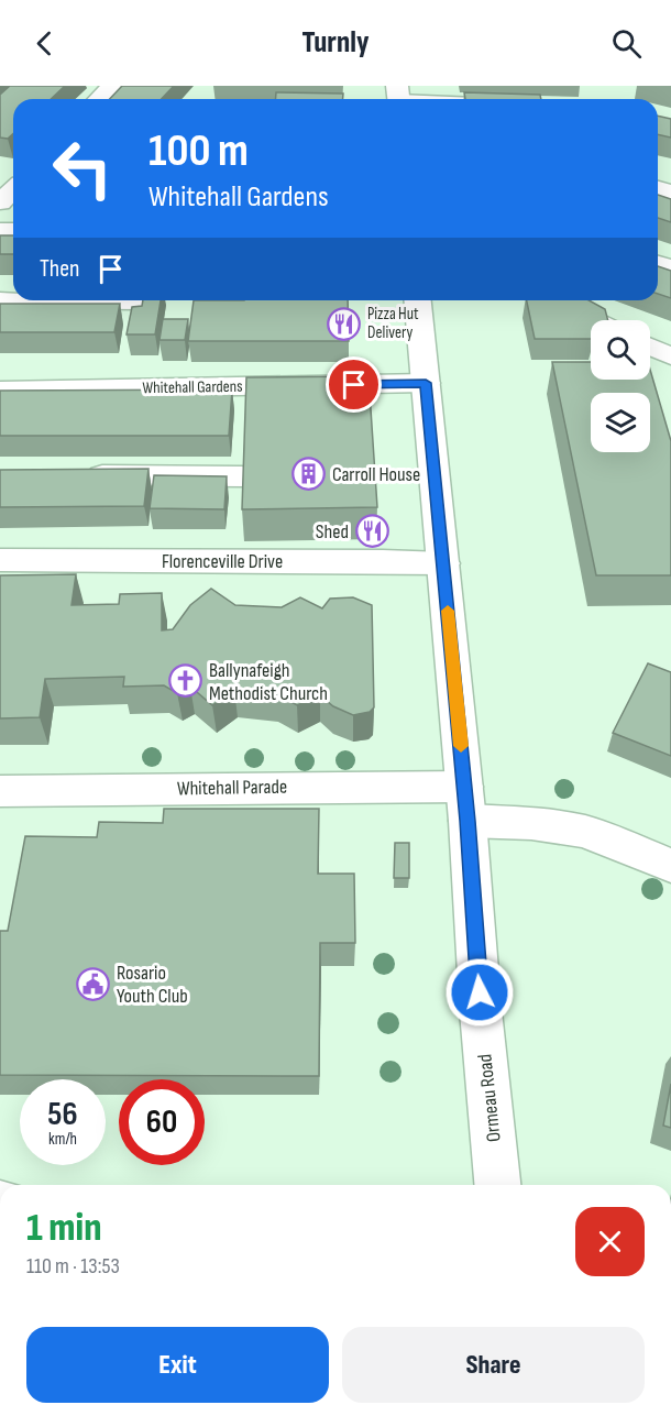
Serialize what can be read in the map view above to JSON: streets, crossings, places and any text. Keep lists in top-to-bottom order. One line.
{"streets":{"street":["Whitehall Gardens","Florenceville Drive","Whitehall Parade","Ormeau Road"]},"crossings":[["Whitehall Gardens","Ormeau Road"],["Florenceville Drive","Ormeau Road"],["Whitehall Parade","Ormeau Road"]],"places":{"restaurant":["Pizza Hut Delivery","Shed"],"building":["Carroll House"],"church":["Ballynafeigh Methodist Church"],"public building":["Rosario Youth Club"]},"page":{"header":"Turnly","turn":["100 m","Whitehall Gardens"],"then":"Then","speed":"56 km/h","limit":"60","heading":["1 min","110 m · 13:53"],"buttons":["Exit","Share"]}}
